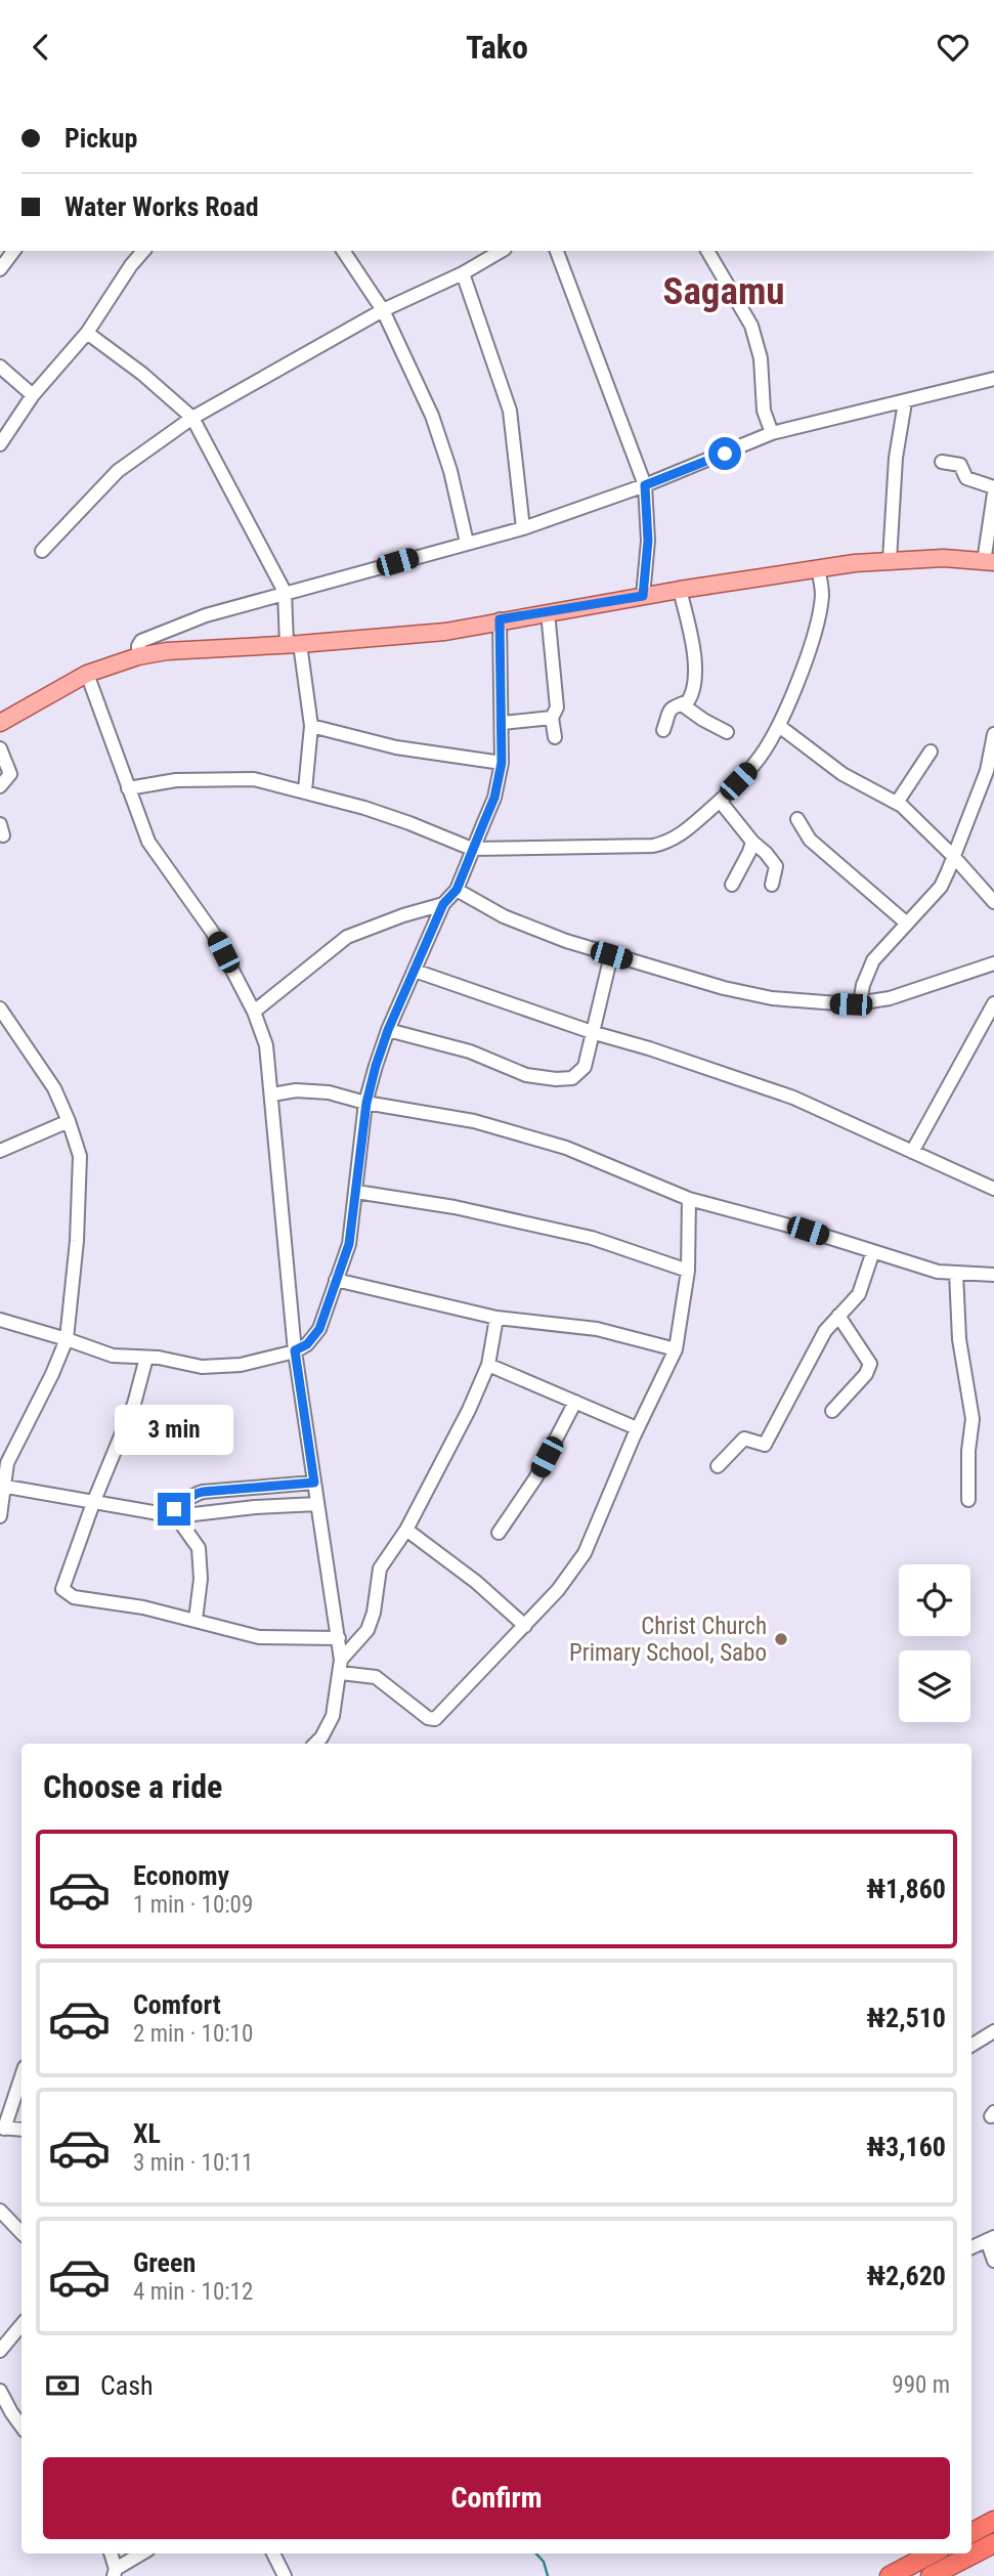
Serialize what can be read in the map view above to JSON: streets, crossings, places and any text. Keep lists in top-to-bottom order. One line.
{"districts":["Sagamu"],"places":["Christ Church Primary School, Sabo"],"page":{"header":"Tako","banner":["Pickup","Water Works Road"],"bubble":"3 min","heading":"Choose a ride","list":[{"name":"Economy","note":"1 min · 10:09","value":"₦1,860"},{"name":"Comfort","note":"2 min · 10:10","value":"₦2,510"},{"name":"XL","note":"3 min · 10:11","value":"₦3,160"},{"name":"Green","note":"4 min · 10:12","value":"₦2,620"}],"pay":["Cash","990 m"],"buttons":"Confirm"}}
